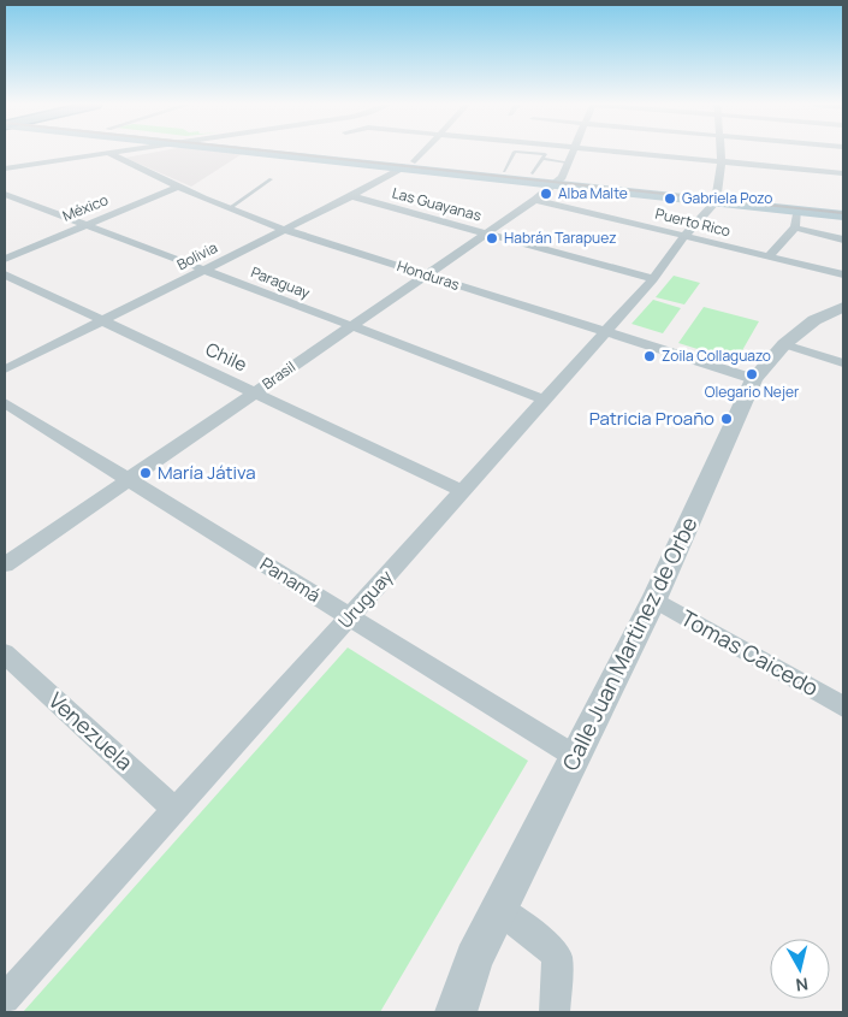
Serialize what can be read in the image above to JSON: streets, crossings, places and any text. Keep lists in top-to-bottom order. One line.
{"streets":{"street":["Las Guayanas","México","Puerto Rico","Bolivia","Honduras","Paraguay","Chile","Brasil","Panamá","Uruguay","Calle Juan Martinez de Orbe","Tomas Caicedo","Venezuela"]},"crossings":[["Las Guayanas","Bolivia"],["Las Guayanas","Brasil"],["Las Guayanas","Uruguay"],["México","Honduras"],["México","Paraguay"],["Puerto Rico","Brasil"],["Puerto Rico","Uruguay"],["Bolivia","Honduras"],["Bolivia","Paraguay"],["Bolivia","Chile"],["Honduras","Brasil"],["Honduras","Uruguay"],["Honduras","Calle Juan Martinez de Orbe"],["Paraguay","Brasil"],["Paraguay","Uruguay"],["Chile","Brasil"],["Chile","Uruguay"],["Brasil","Panamá"],["Panamá","Uruguay"],["Panamá","Calle Juan Martinez de Orbe"],["Uruguay","Venezuela"],["Calle Juan Martinez de Orbe","Tomas Caicedo"]],"places":["Alba Malte","Gabriela Pozo","Habrán Tarapuez","Zoila Collaguazo","Olegario Nejer","Patricia Proaño","María Játiva"],"north":"bottom"}
